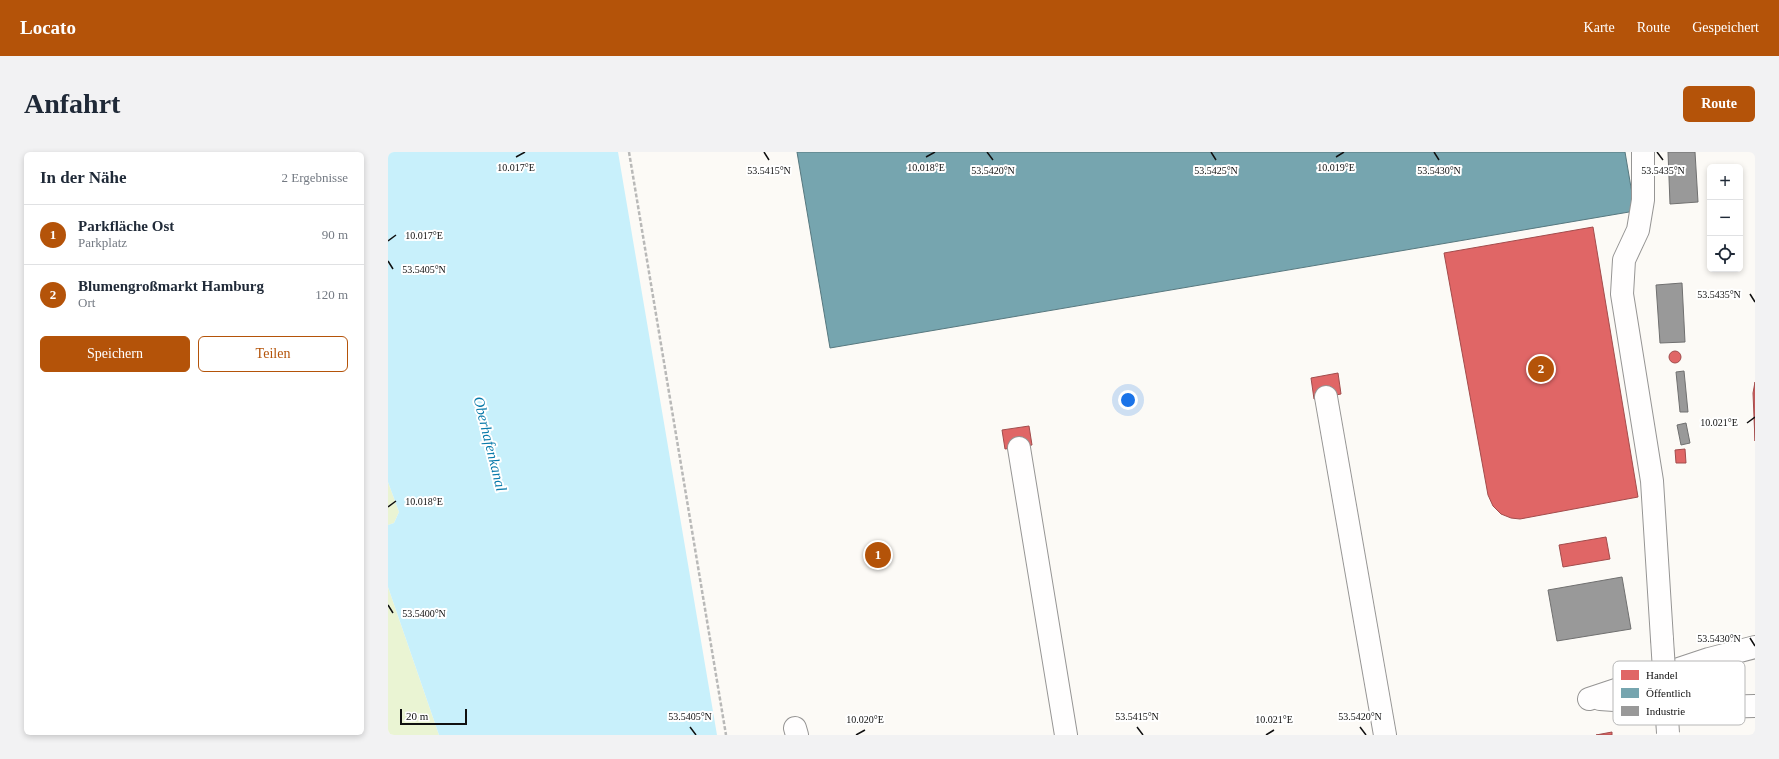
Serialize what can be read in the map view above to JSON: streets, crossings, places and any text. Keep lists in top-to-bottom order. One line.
{"water":["Oberhafenkanal"],"legend":["Handel","Öffentlich","Industrie"],"scale_bar":"20 m","page":{"header":"Locato","nav":["Karte","Route","Gespeichert"],"buttons":["Route",["Speichern","Teilen"]],"title":"Anfahrt","heading":["In der Nähe","2 Ergebnisse"],"map_buttons":["+","−"],"list":[{"mark":"1","name":"Parkfläche Ost","note":"Parkplatz","value":"90 m"},{"mark":"2","name":"Blumengroßmarkt Hamburg","note":"Ort","value":"120 m"}],"pins":["2","1"],"scale":"20 m"},"coordinates":["10.017°E","10.018°E","10.019°E","53.5435°N","53.5415°N","53.5420°N","53.5425°N","53.5430°N","53.5405°N","10.021°E","53.5400°N","10.020°E"]}
